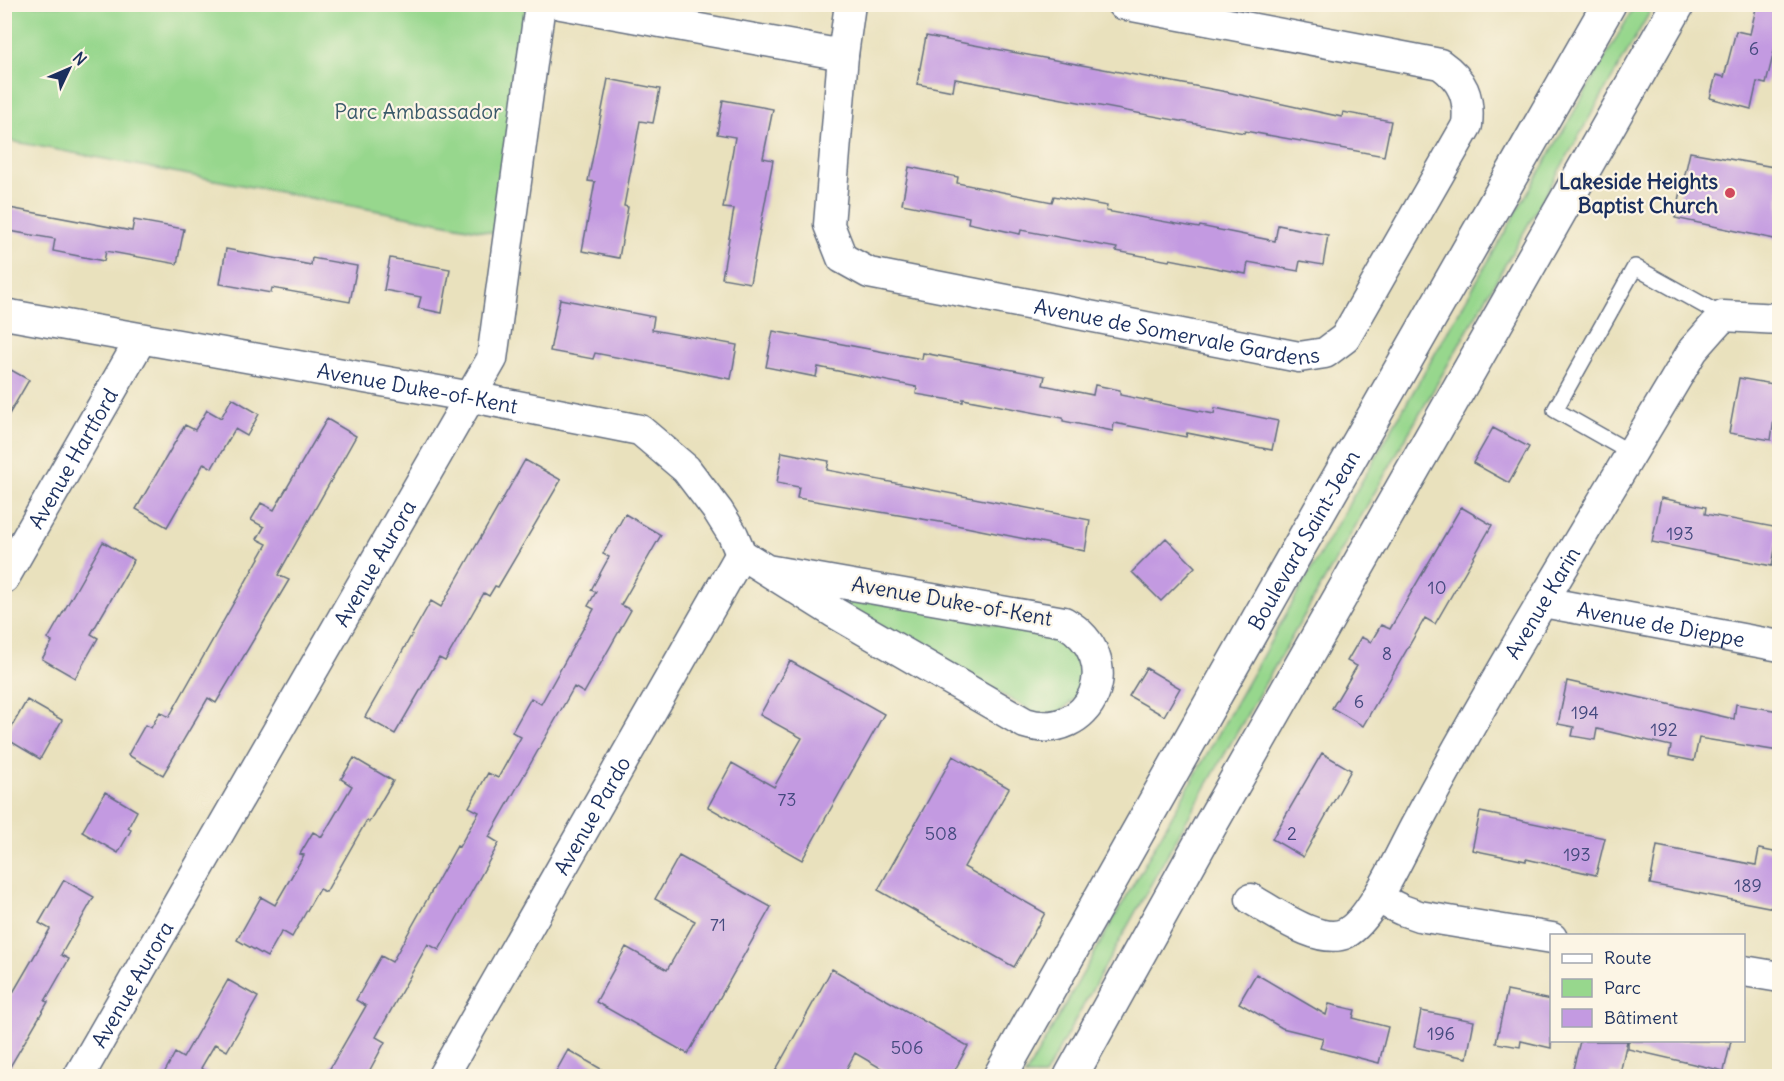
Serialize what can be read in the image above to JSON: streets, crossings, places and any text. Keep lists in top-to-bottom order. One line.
{"streets":{"main road":["Boulevard Saint-Jean"],"street":["Avenue de Somervale Gardens","Avenue Duke-of-Kent","Avenue Hartford","Avenue Aurora","Avenue Karin","Avenue de Dieppe","Avenue Pardo"]},"crossings":[["Avenue Duke-of-Kent","Avenue Hartford"],["Avenue Duke-of-Kent","Avenue Aurora"],["Avenue Duke-of-Kent","Avenue Pardo"],["Avenue Karin","Avenue de Dieppe"]],"parks":["Parc Ambassador"],"places":["Lakeside Heights Baptist Church"],"house_numbers":["6","193","10","8","6","194","192","73","508","2","193","189","71","196","506"],"legend":["Route","Parc","Bâtiment"],"north":"top right"}
